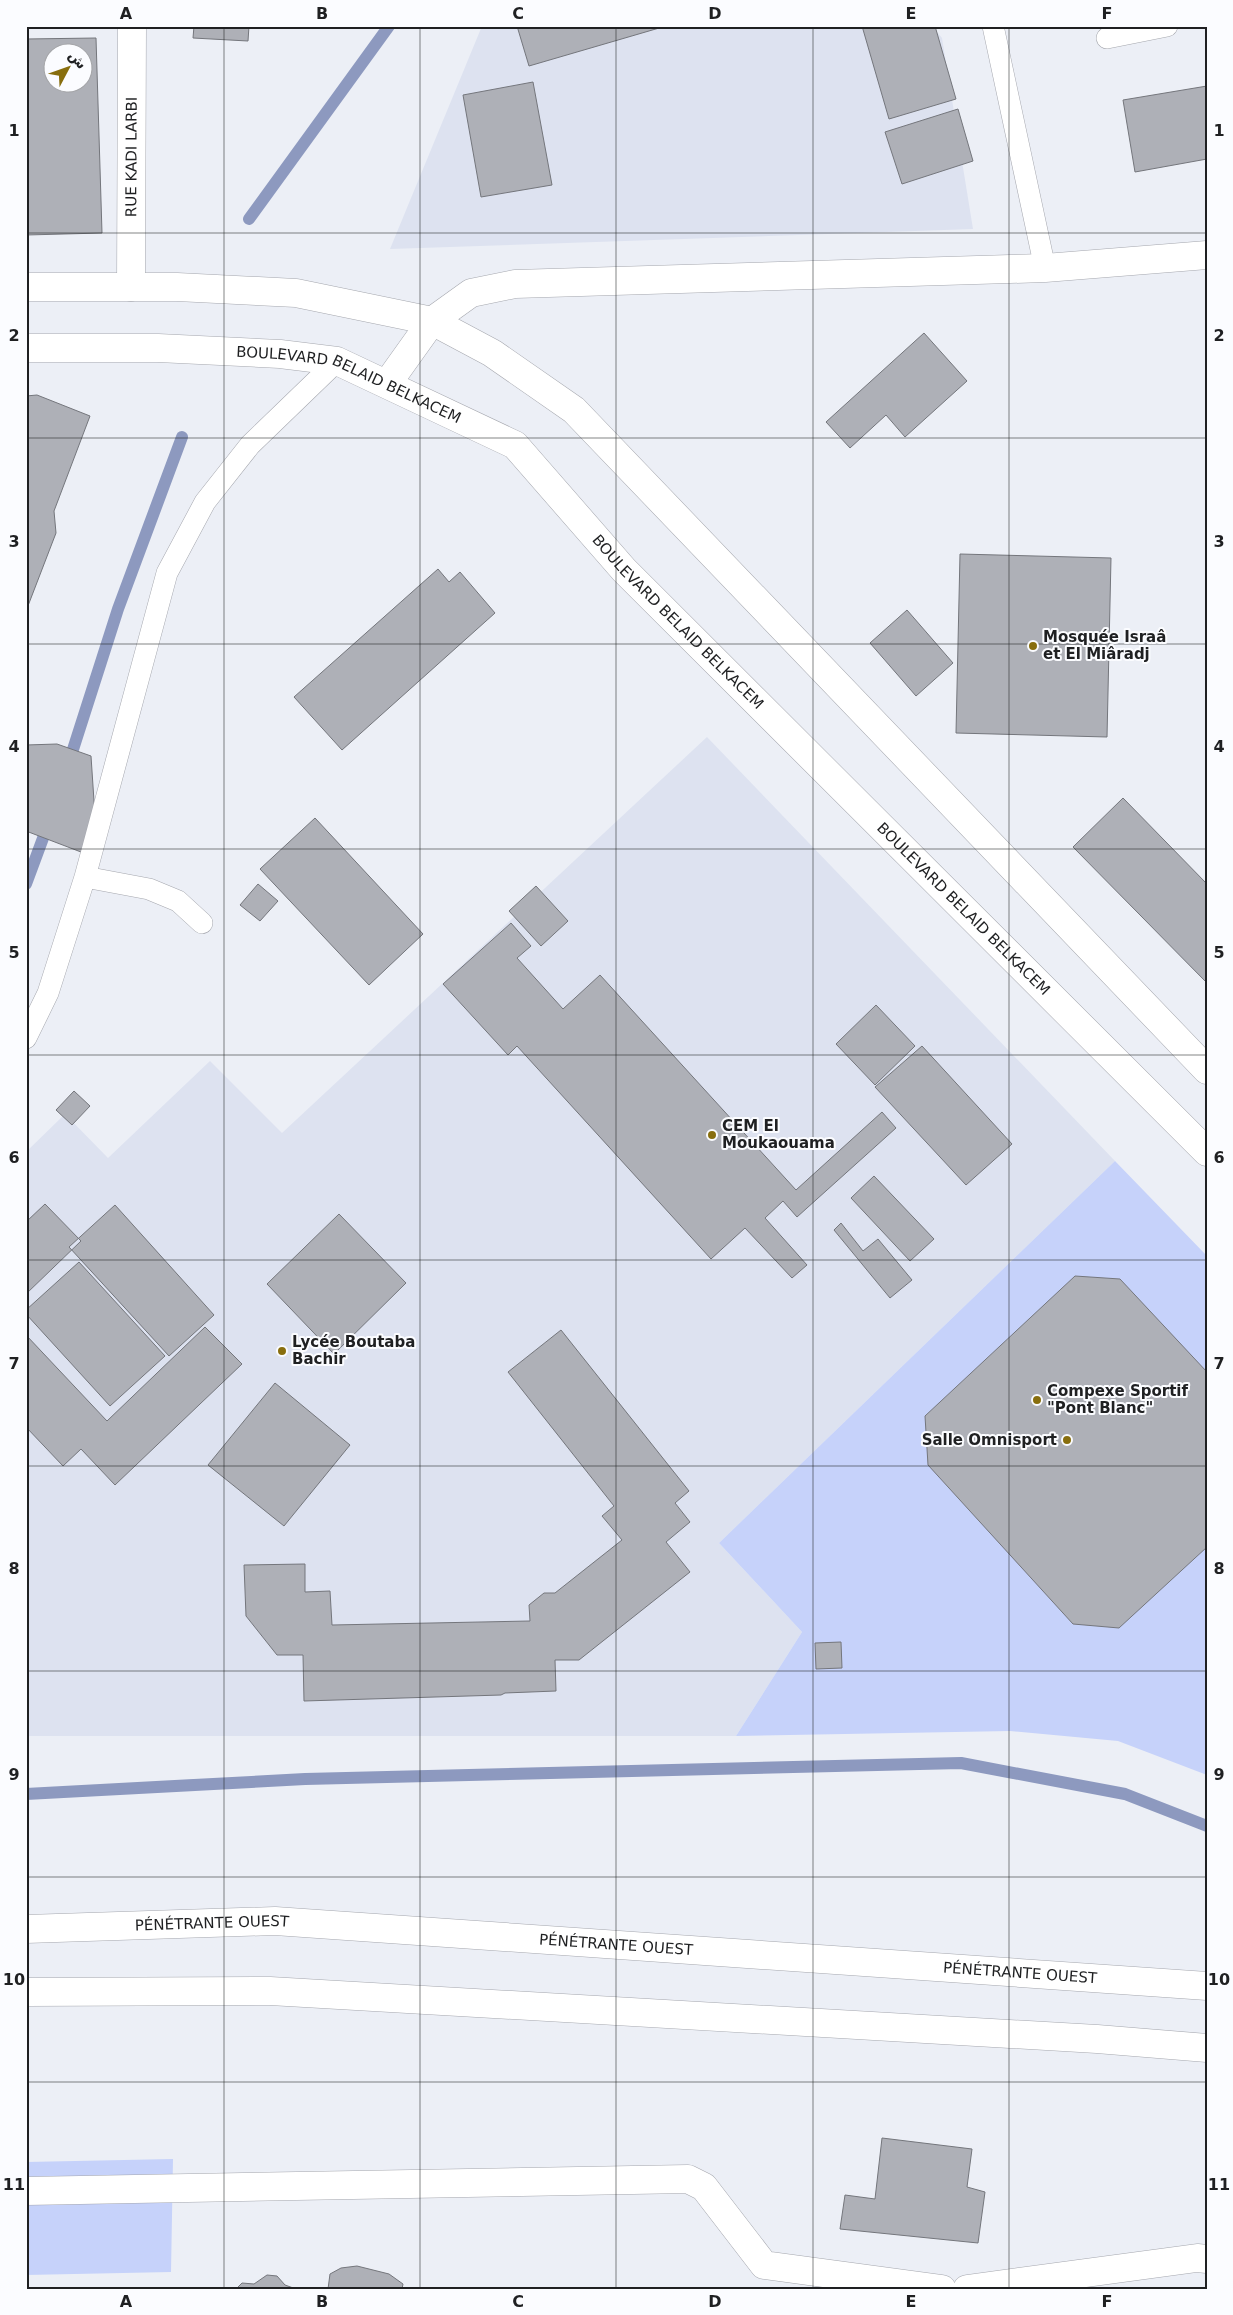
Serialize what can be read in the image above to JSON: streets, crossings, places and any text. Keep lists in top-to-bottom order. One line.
{"streets":{"main road":["RUE KADI LARBI","BOULEVARD BELAID BELKACEM","PÉNÉTRANTE OUEST"]},"places":["Mosquée Israâ et El Miâradj","CEM El Moukaouama","Lycée Boutaba Bachir","Compexe Sportif \"Pont Blanc\"","Salle Omnisport"],"north":"top right","grid":{"columns":["A","B","C","D","E","F"],"rows":["1","2","3","4","5","6","7","8","9","10","11"]}}
